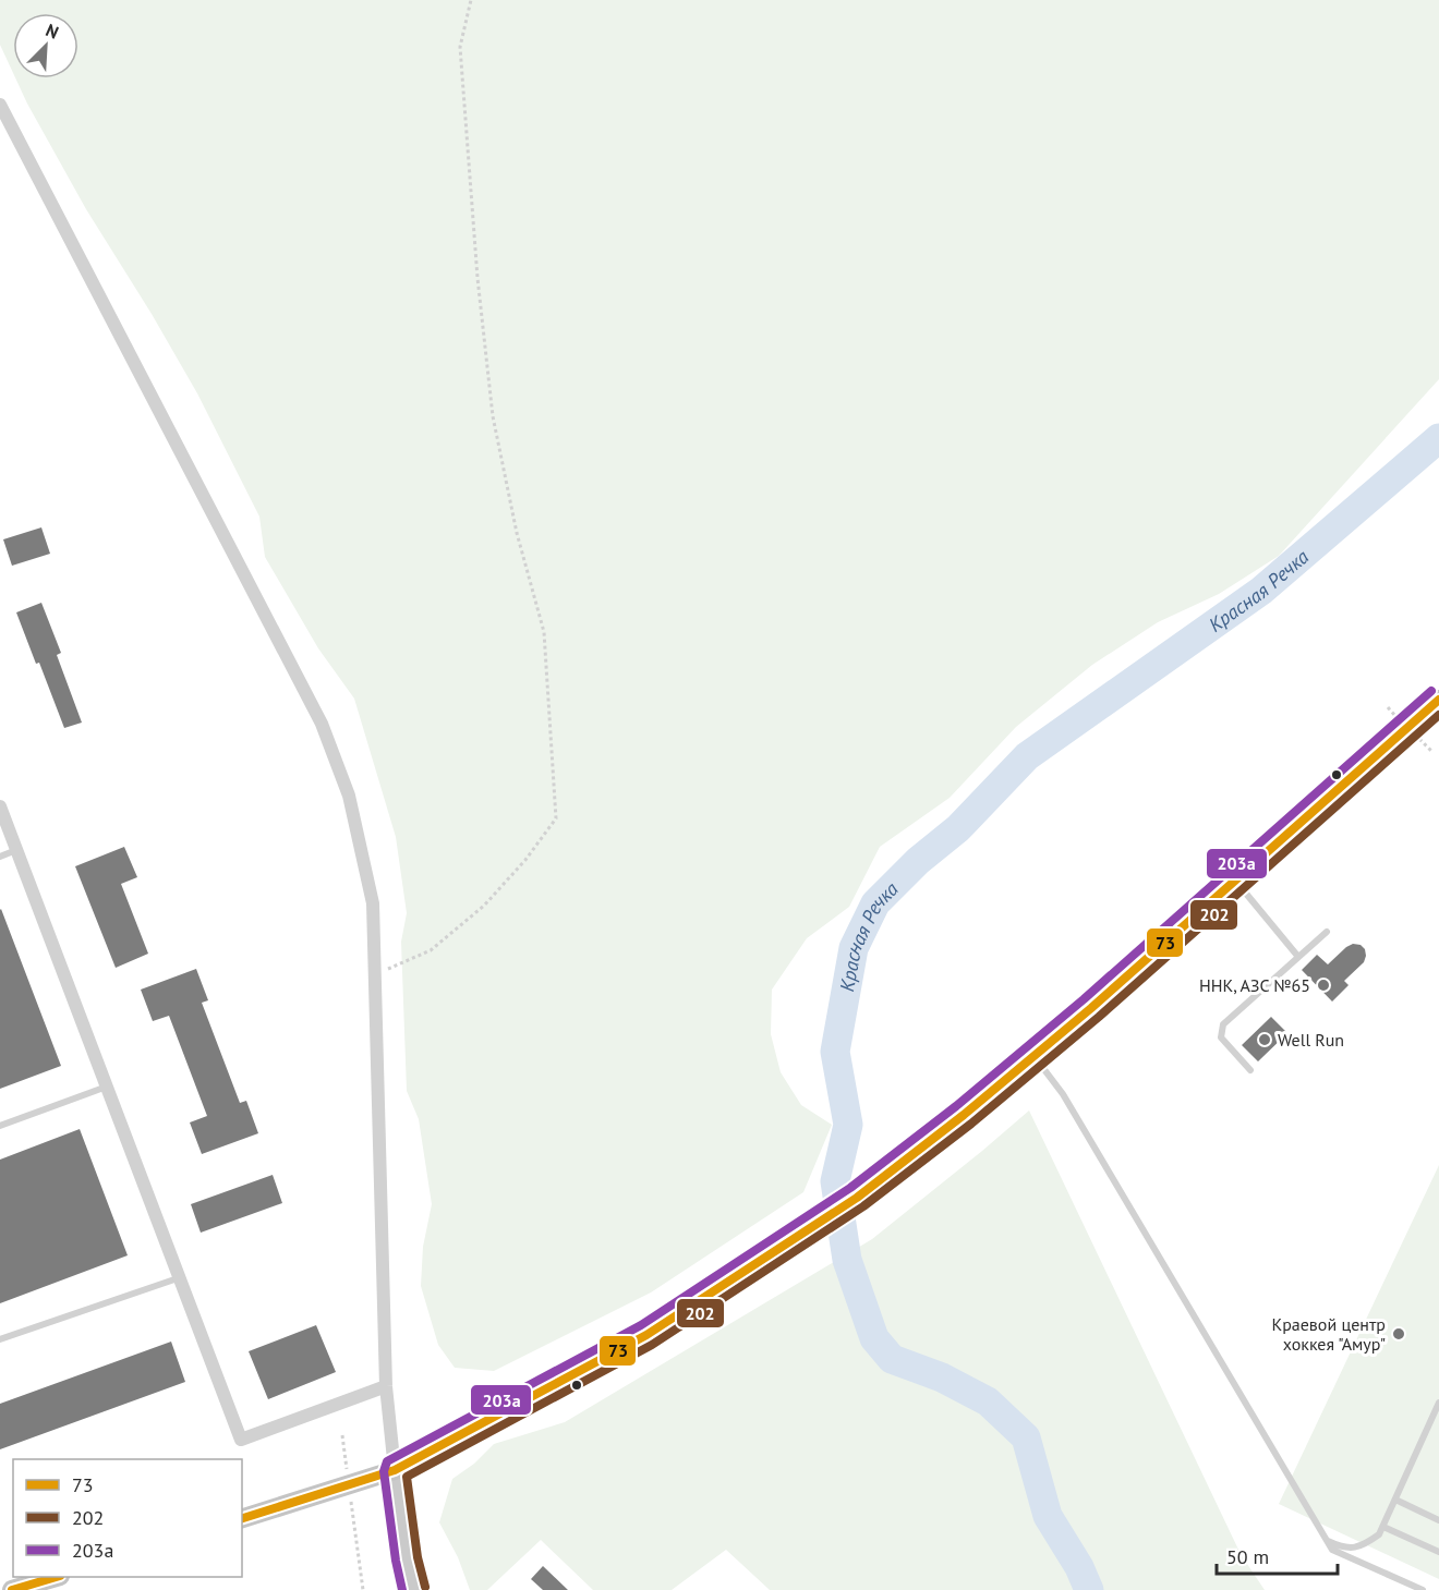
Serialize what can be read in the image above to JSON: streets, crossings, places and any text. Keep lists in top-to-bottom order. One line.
{"water":["Красная Речка"],"places":["ННК, АЗС №65","Well Run","Краевой центр хоккея \"Амур\""],"lines":["transit line 203а","transit line 73","transit line 202"],"legend":["73","202","203а"],"scale_bar":"50 m","north":"top right"}
